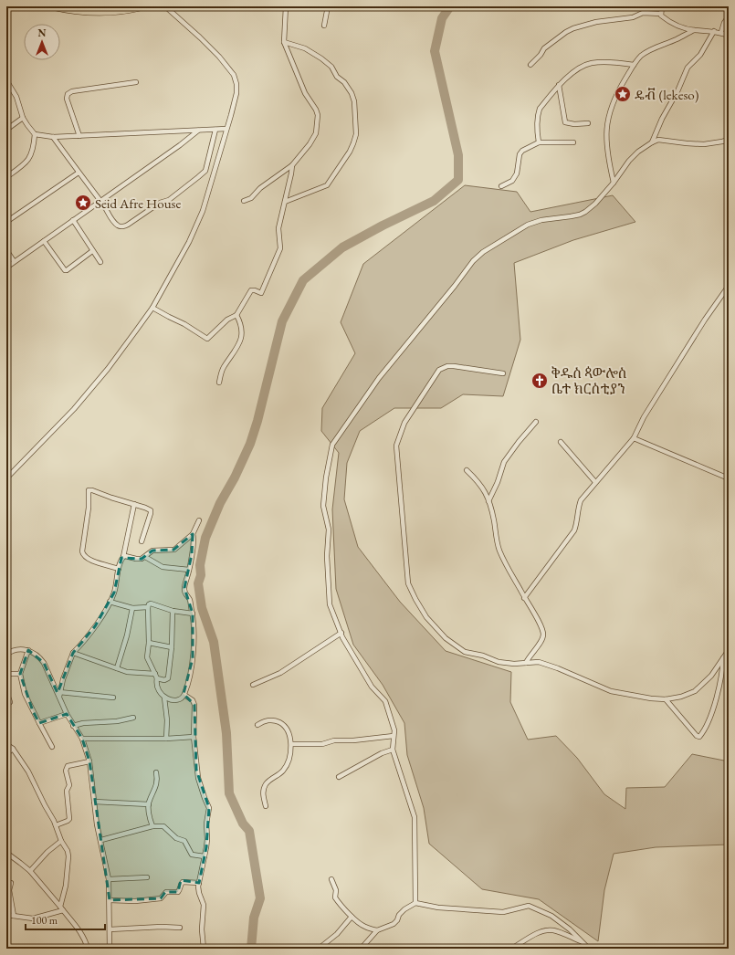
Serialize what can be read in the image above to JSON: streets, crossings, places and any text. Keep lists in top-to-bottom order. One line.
{"places":{"place":["ዴቭ (lekeso)","Seid Afre House"],"church":["ቅዱስ ጳውሎስ ቤተ ክርስቲያን"]},"scale_bar":"100 m","north":"top"}
